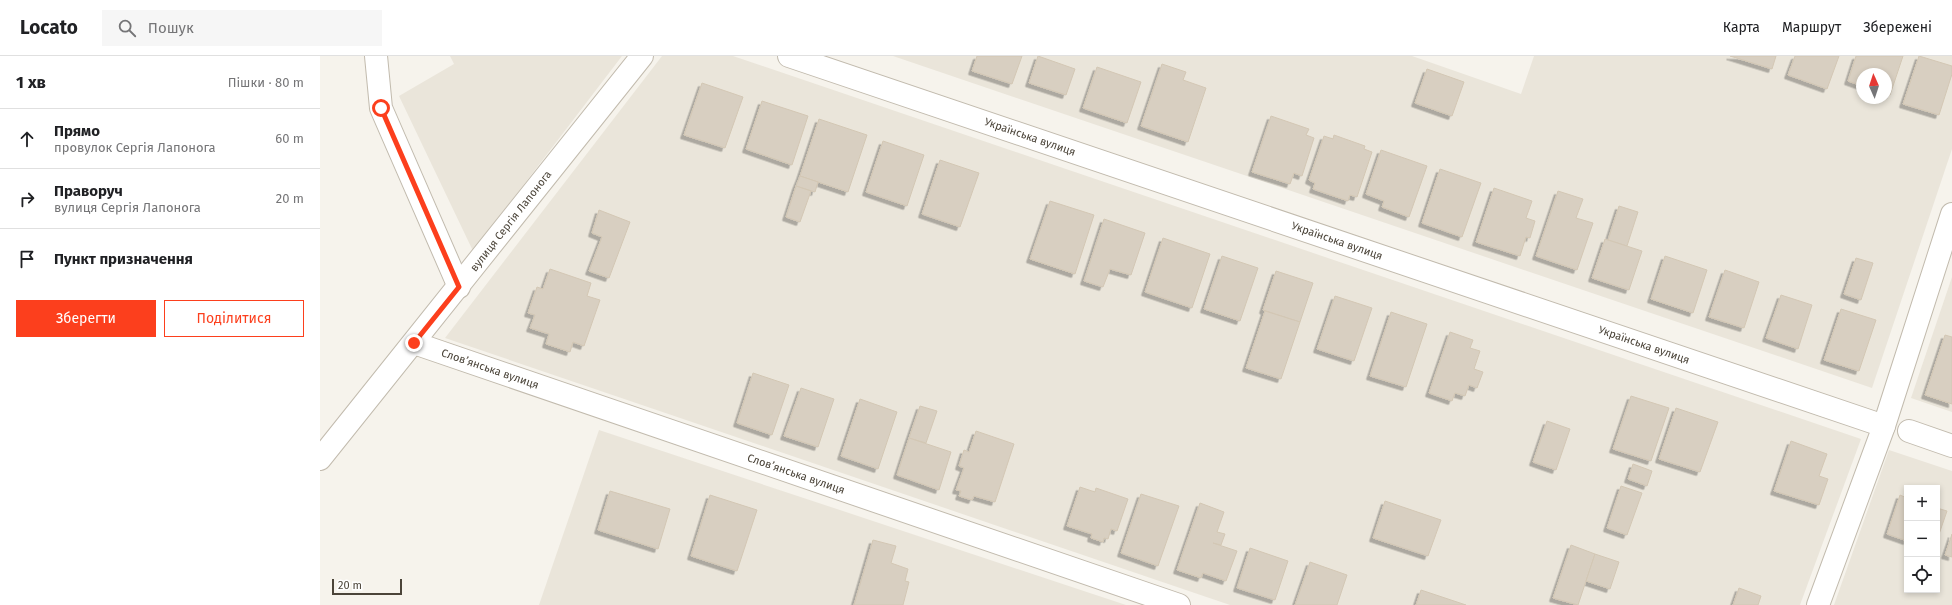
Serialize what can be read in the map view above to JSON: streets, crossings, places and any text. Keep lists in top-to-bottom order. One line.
{"streets":{"street":["Українська вулиця","вулиця Сергія Лапонога","Словʼянська вулиця"]},"crossings":[["вулиця Сергія Лапонога","Словʼянська вулиця"]],"scale_bar":"20 m","north":"top","page":{"header":"Locato","search":"Пошук","nav":["Карта","Маршрут","Збережені"],"heading":["1 хв","Пішки · 80 m"],"list":[["Прямо","провулок Сергія Лапонога","60 m"],["Праворуч","вулиця Сергія Лапонога","20 m"],"Пункт призначення"],"buttons":["Зберегти","Поділитися"],"map_buttons":["+","−"],"scale":"20 m"}}
